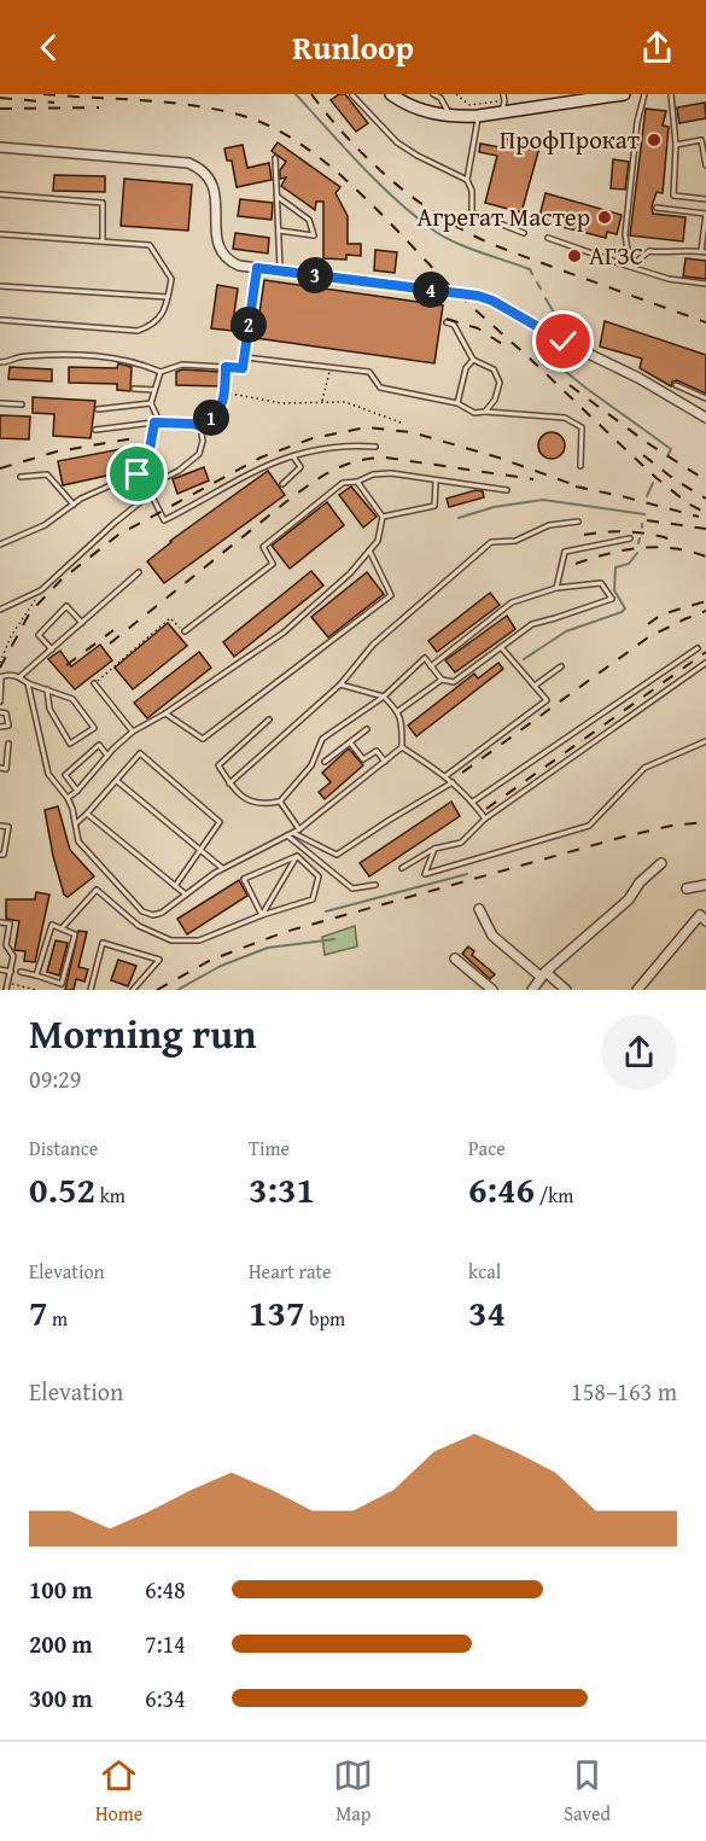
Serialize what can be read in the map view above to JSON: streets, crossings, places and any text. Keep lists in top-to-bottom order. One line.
{"places":["ПрофПрокат","Агрегат Мастер","АГЗС"],"page":{"header":"Runloop","pins":["3","4","2","1"],"heading":["Morning run","09:29"],"stats":[["Distance","0.52 km"],["Time","3:31"],["Pace","6:46 /km"],["Elevation","7 m"],["Heart rate","137 bpm"],["kcal","34"]],"chart":["Elevation","158–163 m"],"list":[{"name":"100 m","note":"6:48"},{"name":"200 m","note":"7:14"},{"name":"300 m","note":"6:34"}],"tabs":["Home","Map","Saved"]}}
